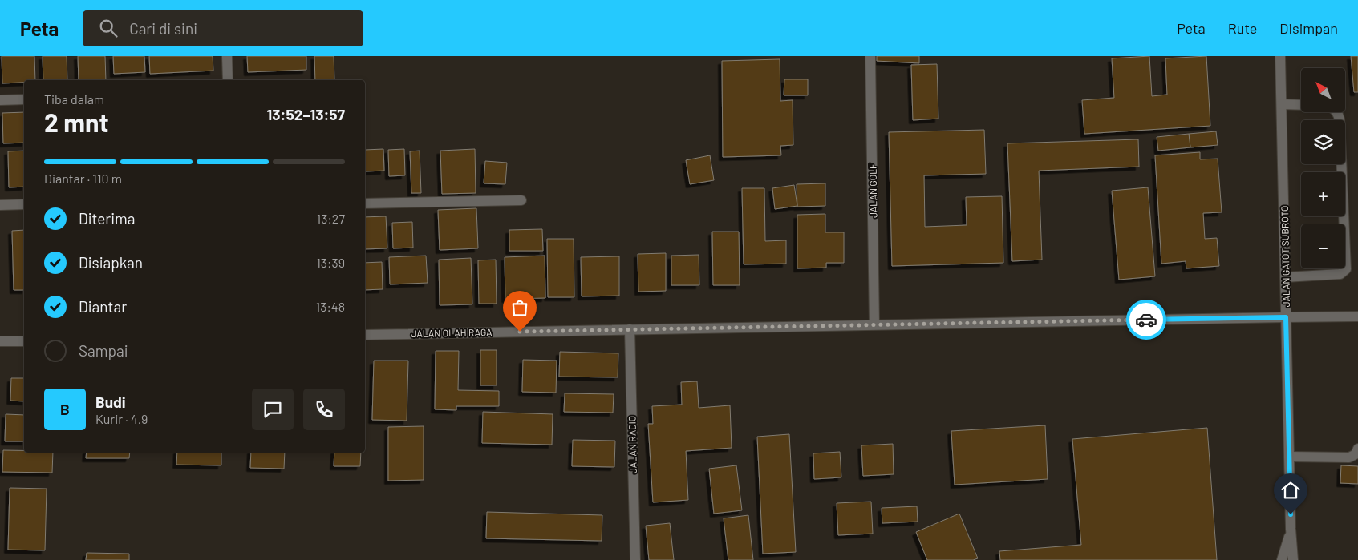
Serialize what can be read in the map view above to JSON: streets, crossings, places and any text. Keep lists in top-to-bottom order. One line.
{"streets":{"street":["JALAN GOLF","JALAN GATOT SUBROTO","JALAN OLAH RAGA","JALAN RADIO"]},"crossings":[["JALAN GOLF","JALAN OLAH RAGA"],["JALAN GATOT SUBROTO","JALAN OLAH RAGA"],["JALAN OLAH RAGA","JALAN RADIO"]],"north":"top left","page":{"header":"Peta","search":"Cari di sini","nav":["Peta","Rute","Disimpan"],"map_buttons":["+","−"],"heading":["2 mnt","Tiba dalam","13:52–13:57"],"panel":["Budi","Kurir · 4.9"],"bar":"Diantar · 110 m","list":[["Diterima","13:27"],["Disiapkan","13:39"],["Diantar","13:48"],"Sampai"],"round":"B"}}
